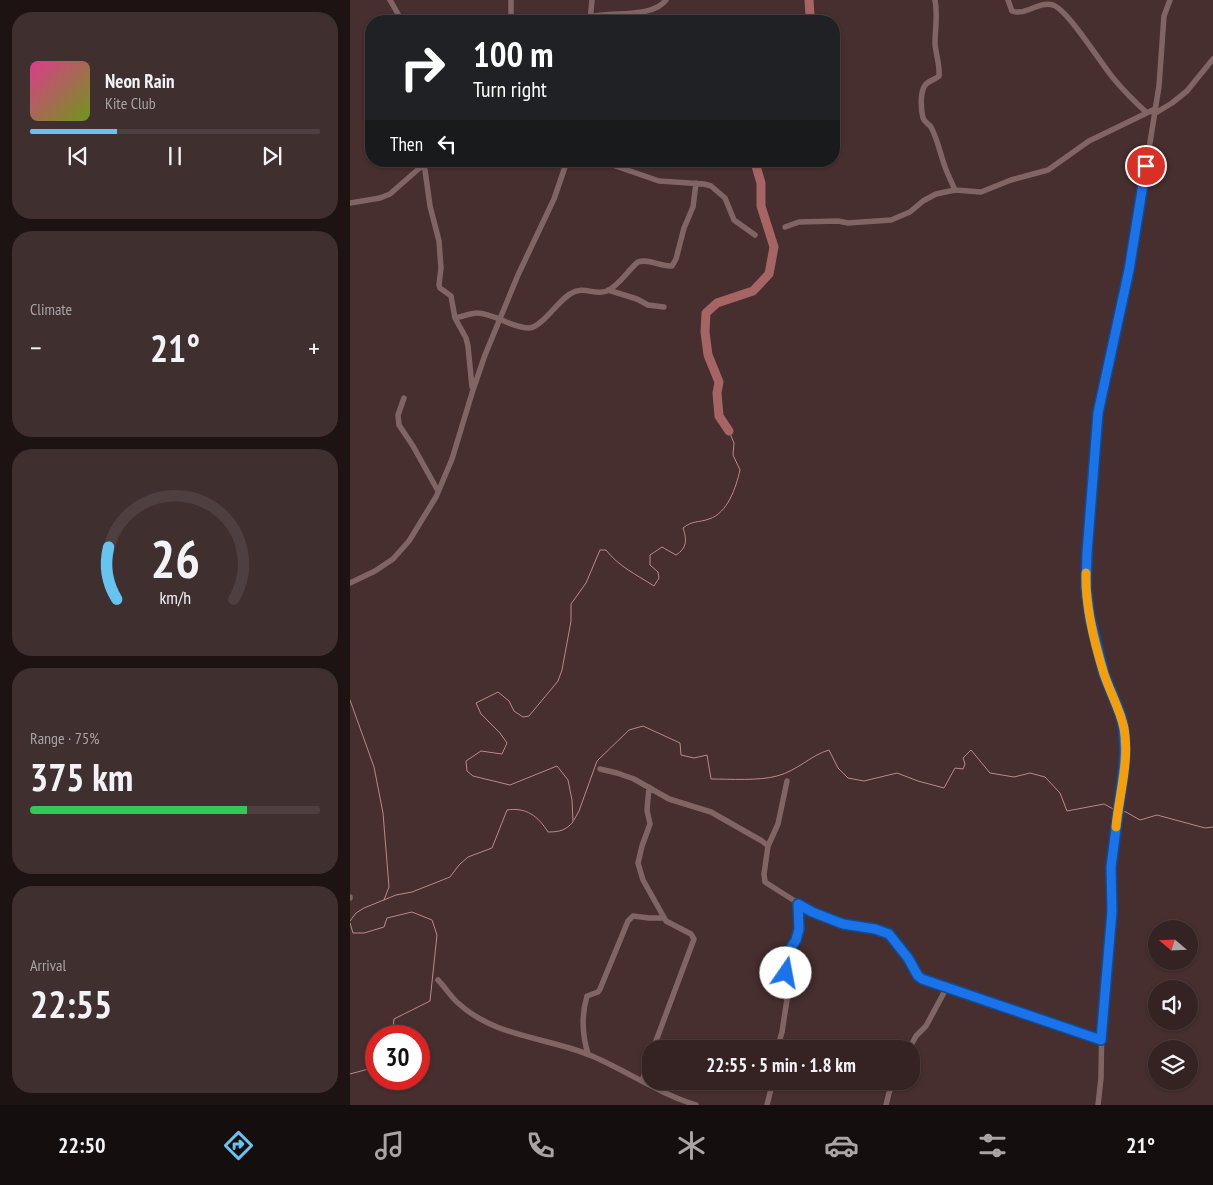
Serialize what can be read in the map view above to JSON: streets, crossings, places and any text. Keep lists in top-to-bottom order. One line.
{"north":"left","page":{"turn":["100 m","Turn right"],"song":["Neon Rain","Kite Club"],"then":"Then","tile":["Climate",["Range · 75%","375 km"],["Arrival","22:55"]],"heat":["−","21°","+"],"limit":"30","trip":"22:55 · 5 min · 1.8 km","tabs":["22:50","21°"],"gauge":["26","km/h"]}}
